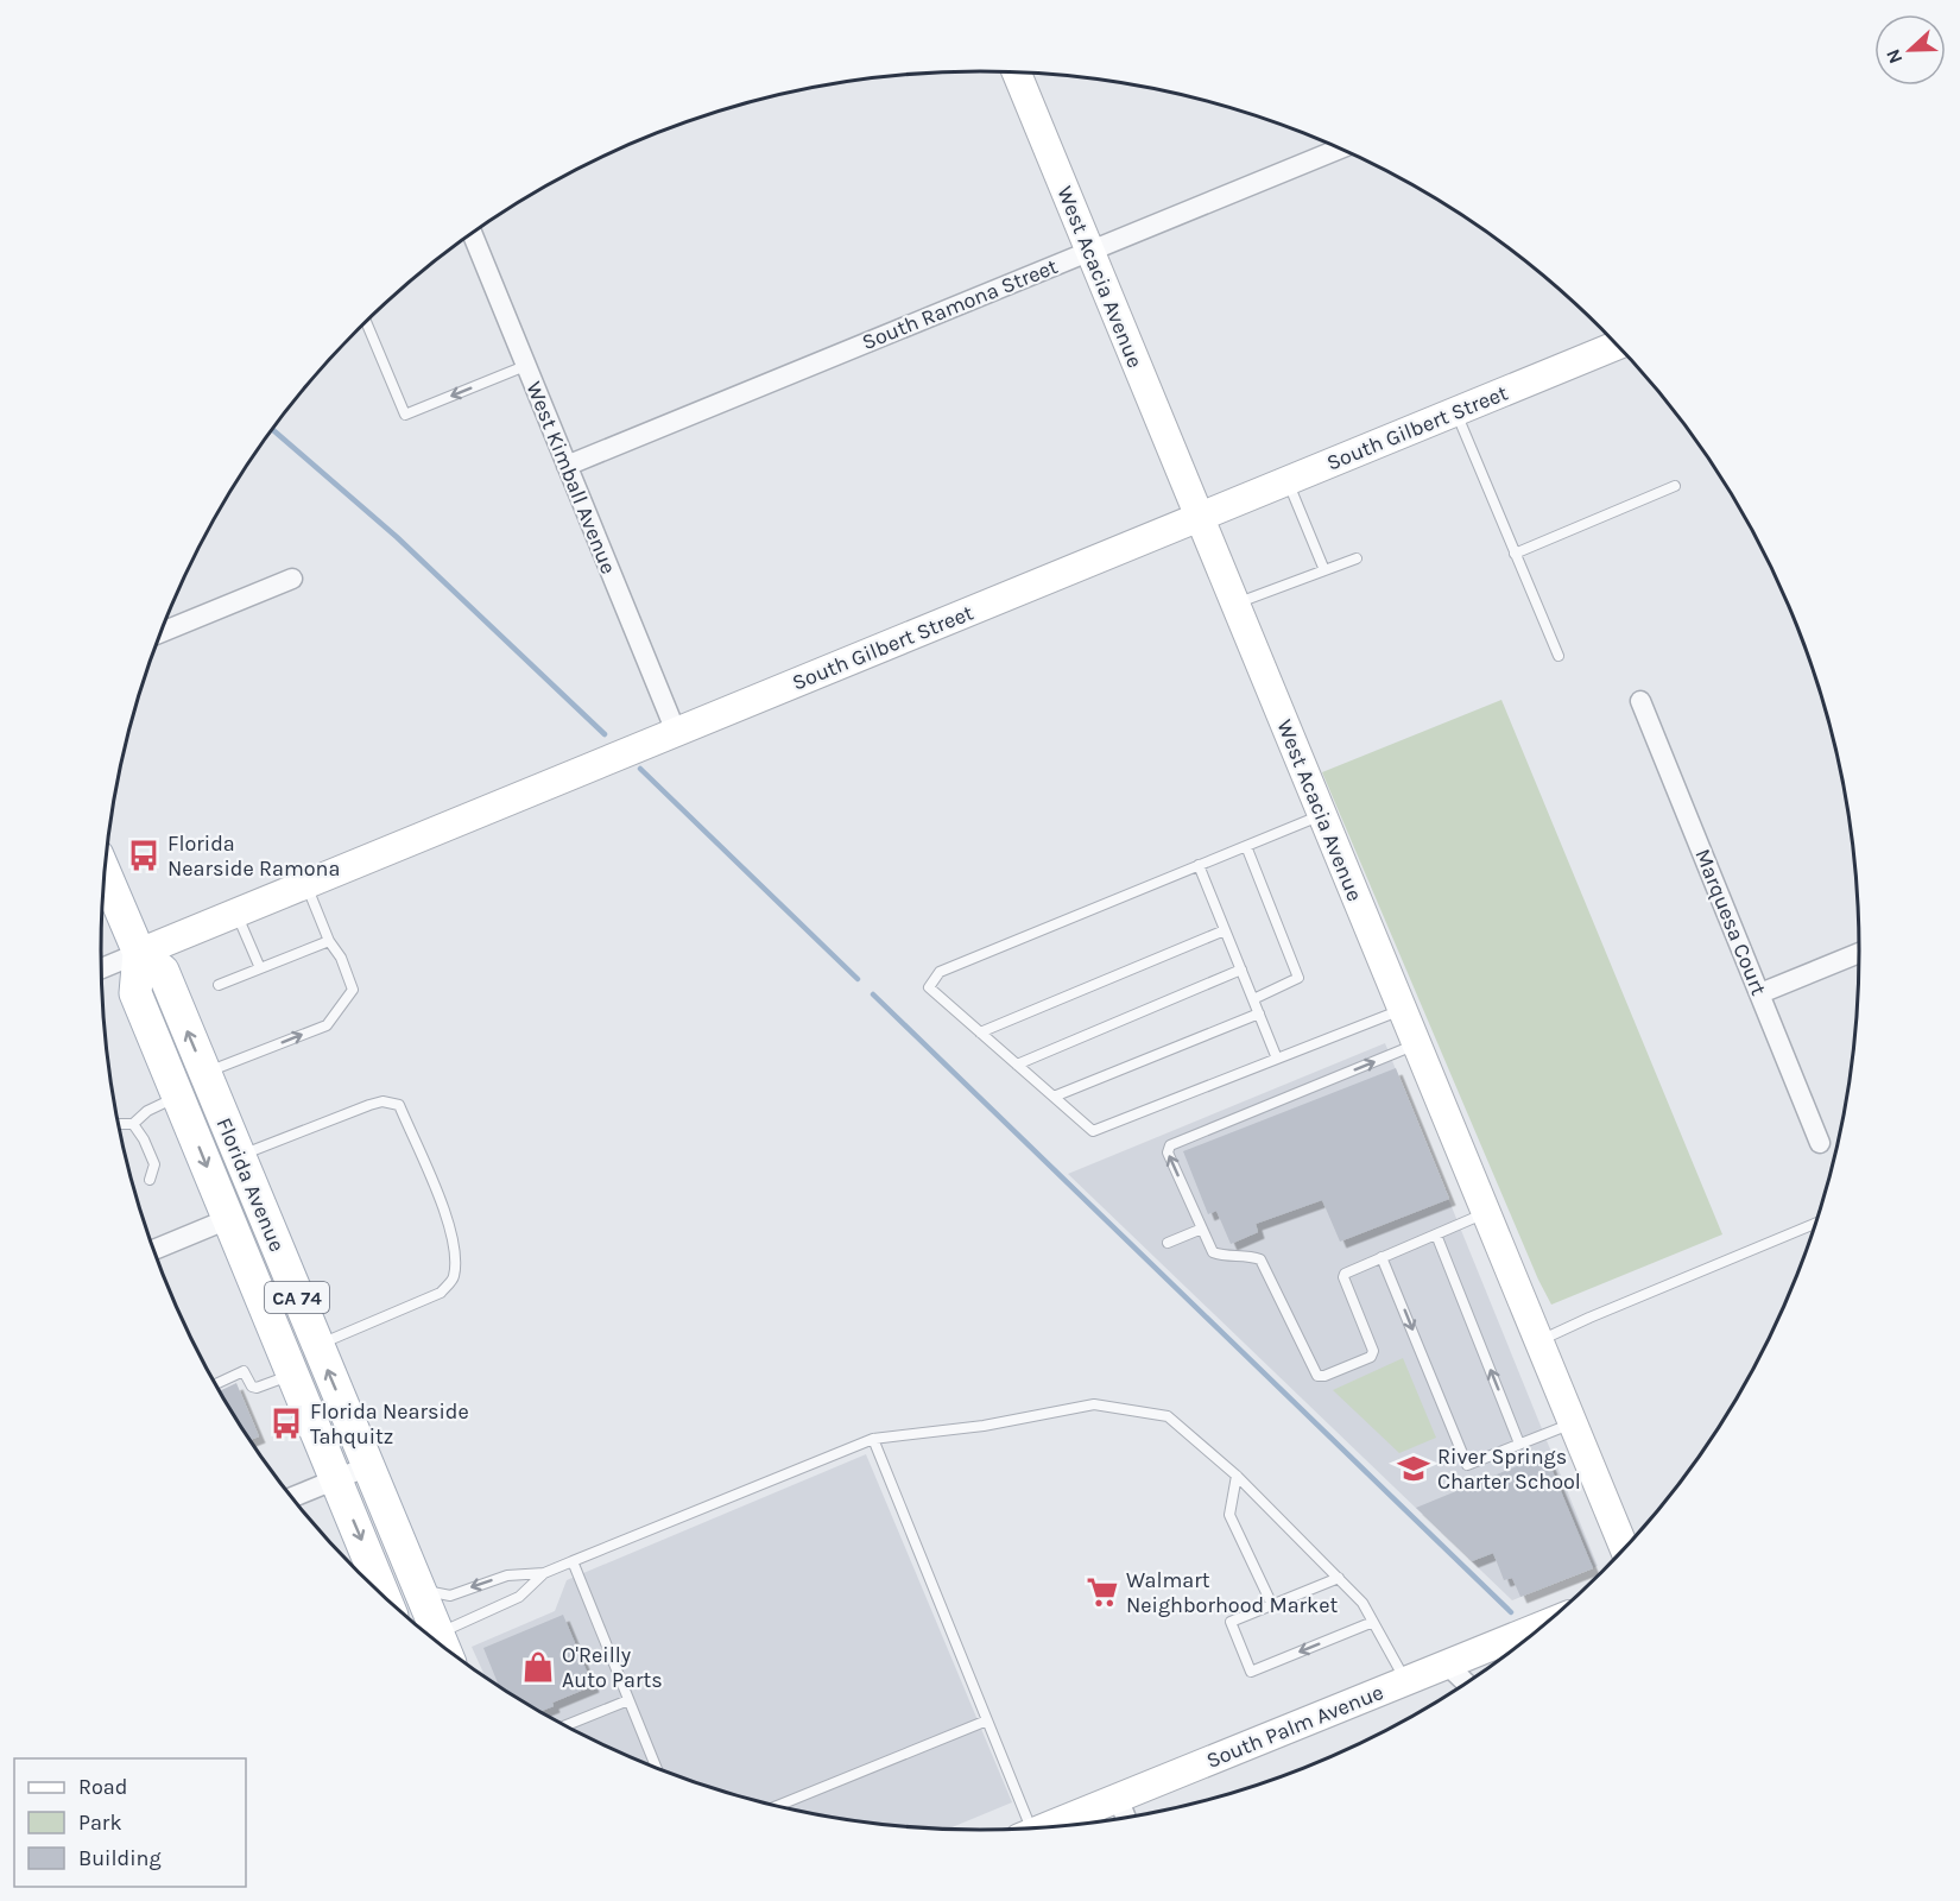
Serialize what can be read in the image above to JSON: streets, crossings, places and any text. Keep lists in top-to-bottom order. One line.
{"streets":{"main road":["Florida Avenue","CA 74"],"street":["West Acacia Avenue","South Ramona Street","South Gilbert Street","West Kimball Avenue","Marquesa Court","South Palm Avenue"]},"crossings":[["West Acacia Avenue","South Ramona Street"],["West Acacia Avenue","South Gilbert Street"],["South Ramona Street","West Kimball Avenue"],["South Gilbert Street","West Kimball Avenue"],["South Gilbert Street","Florida Avenue"]],"places":{"bus stop":["Florida Nearside Ramona","Florida Nearside Tahquitz"],"school or university":["River Springs Charter School"],"supermarket":["Walmart Neighborhood Market"],"shop":["O'Reilly Auto Parts"]},"legend":["Road","Park","Building"],"north":"left"}
